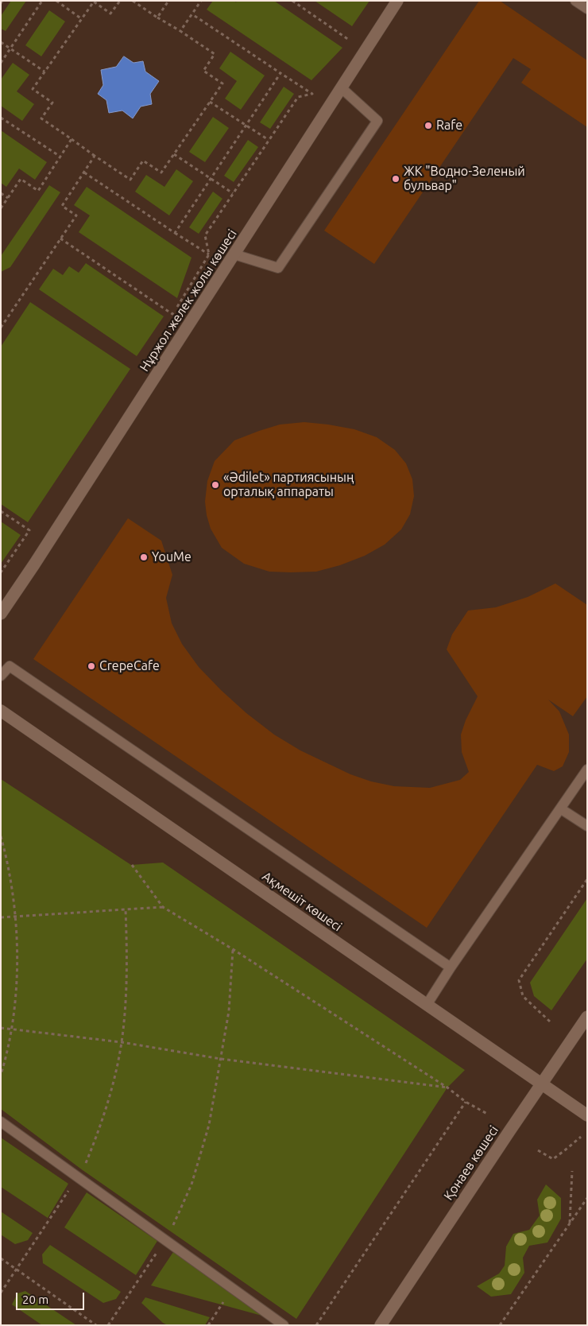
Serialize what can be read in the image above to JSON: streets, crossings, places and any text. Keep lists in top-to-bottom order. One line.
{"streets":{"main road":["Нұржол желек жолы көшесі","Ақмешіт көшесі","Қонаев көшесі"]},"crossings":[["Ақмешіт көшесі","Қонаев көшесі"]],"places":["Rafe","ЖК \"Водно-Зеленый бульвар\"","«Әdilet» партиясының орталық аппараты","YouMe","CrepeCafe"],"scale_bar":"20 m"}
